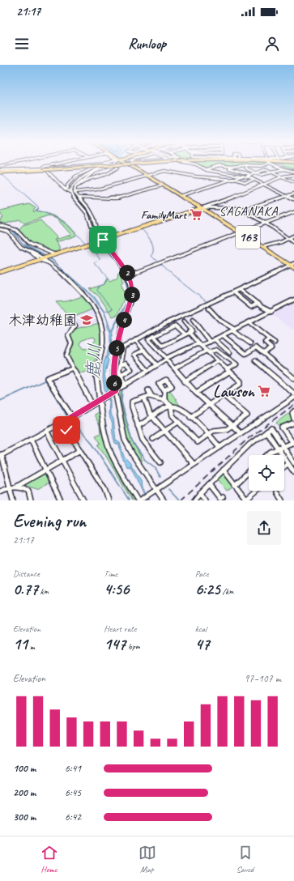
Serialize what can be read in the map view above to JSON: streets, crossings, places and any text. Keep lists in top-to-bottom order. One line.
{"streets":{"highway":["163"]},"districts":["SAGANAKA"],"water":["鹿川"],"places":{"supermarket":["FamilyMart","Lawson"],"school or university":["木津幼稚園"]},"page":{"status":"21:17","header":"Runloop","pins":["2","3","4","5","6"],"heading":["Evening run","21:17"],"stats":[["Distance","0.77 km"],["Time","4:56"],["Pace","6:25 /km"],["Elevation","11 m"],["Heart rate","147 bpm"],["kcal","47"]],"chart":["Elevation","97–107 m"],"list":[{"name":"100 m","note":"6:41"},{"name":"200 m","note":"6:45"},{"name":"300 m","note":"6:42"}],"tabs":["Home","Map","Saved"]}}
